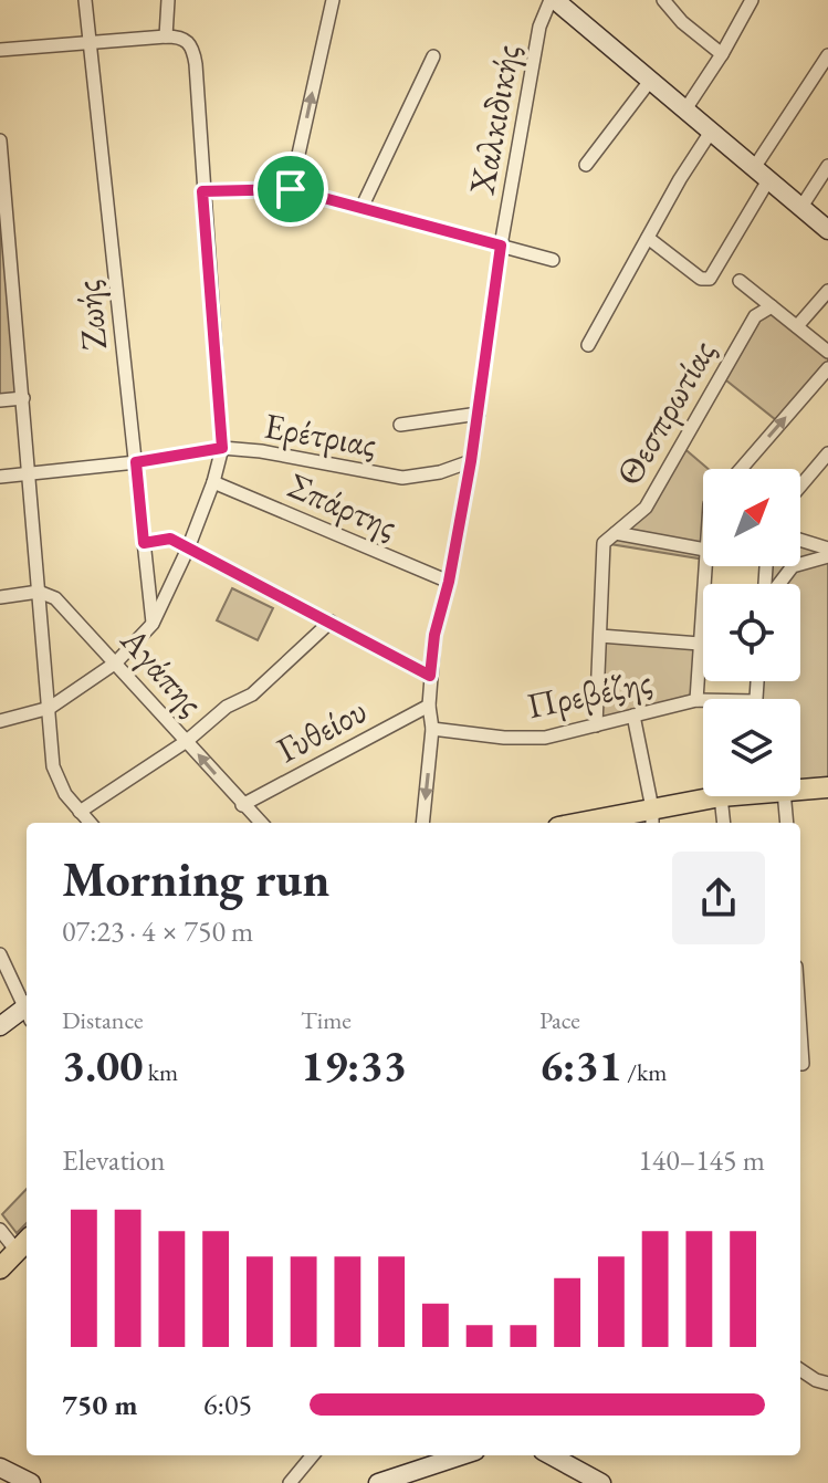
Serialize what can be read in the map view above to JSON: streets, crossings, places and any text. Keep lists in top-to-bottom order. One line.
{"streets":{"street":["Χαλκιδικής","Ζωής","Θεσπρωτίας","Ερέτριας","Σπάρτης","Αγάπης","Πρεβέζης","Γυθείου"]},"crossings":[["Χαλκιδικής","Ερέτριας"],["Χαλκιδικής","Σπάρτης"],["Χαλκιδικής","Πρεβέζης"],["Χαλκιδικής","Γυθείου"],["Ζωής","Ερέτριας"],["Αγάπης","Γυθείου"]],"north":"top right","page":{"heading":["Morning run","07:23 · 4 × 750 m"],"stats":[["Distance","3.00 km"],["Time","19:33"],["Pace","6:31 /km"]],"chart":["Elevation","140–145 m"],"list":[{"name":"750 m","note":"6:05"}]}}
